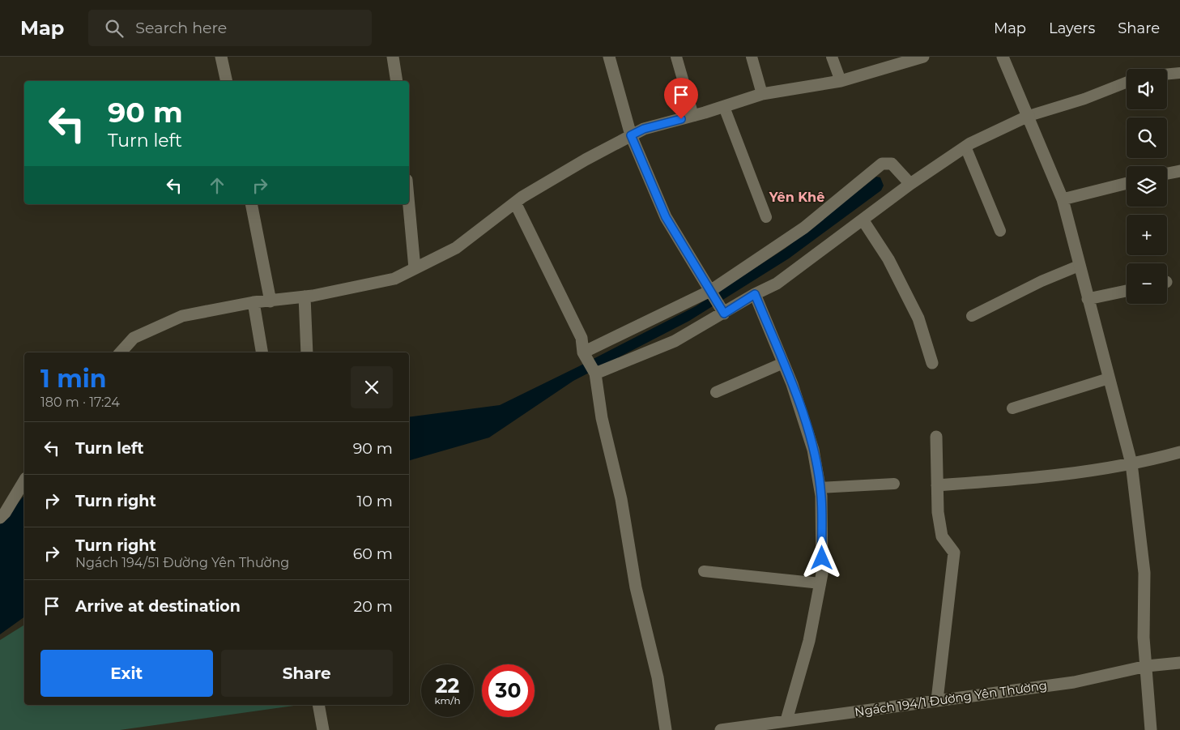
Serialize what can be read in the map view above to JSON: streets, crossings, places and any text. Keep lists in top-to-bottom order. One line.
{"streets":{"street":["Ngách 194/1 Đường Yên Thường"]},"districts":["Yên Khê"],"page":{"header":"Map","search":"Search here","nav":["Map","Layers","Share"],"map_buttons":["+","−"],"turn":["90 m","Turn left"],"heading":["1 min","180 m · 17:24"],"list":[{"name":"Turn left","value":"90 m"},{"name":"Turn right","value":"10 m"},{"name":"Turn right","note":"Ngách 194/51 Đường Yên Thường","value":"60 m"},{"name":"Arrive at destination","value":"20 m"}],"buttons":["Exit","Share"],"speed":"22 km/h","limit":"30"}}
